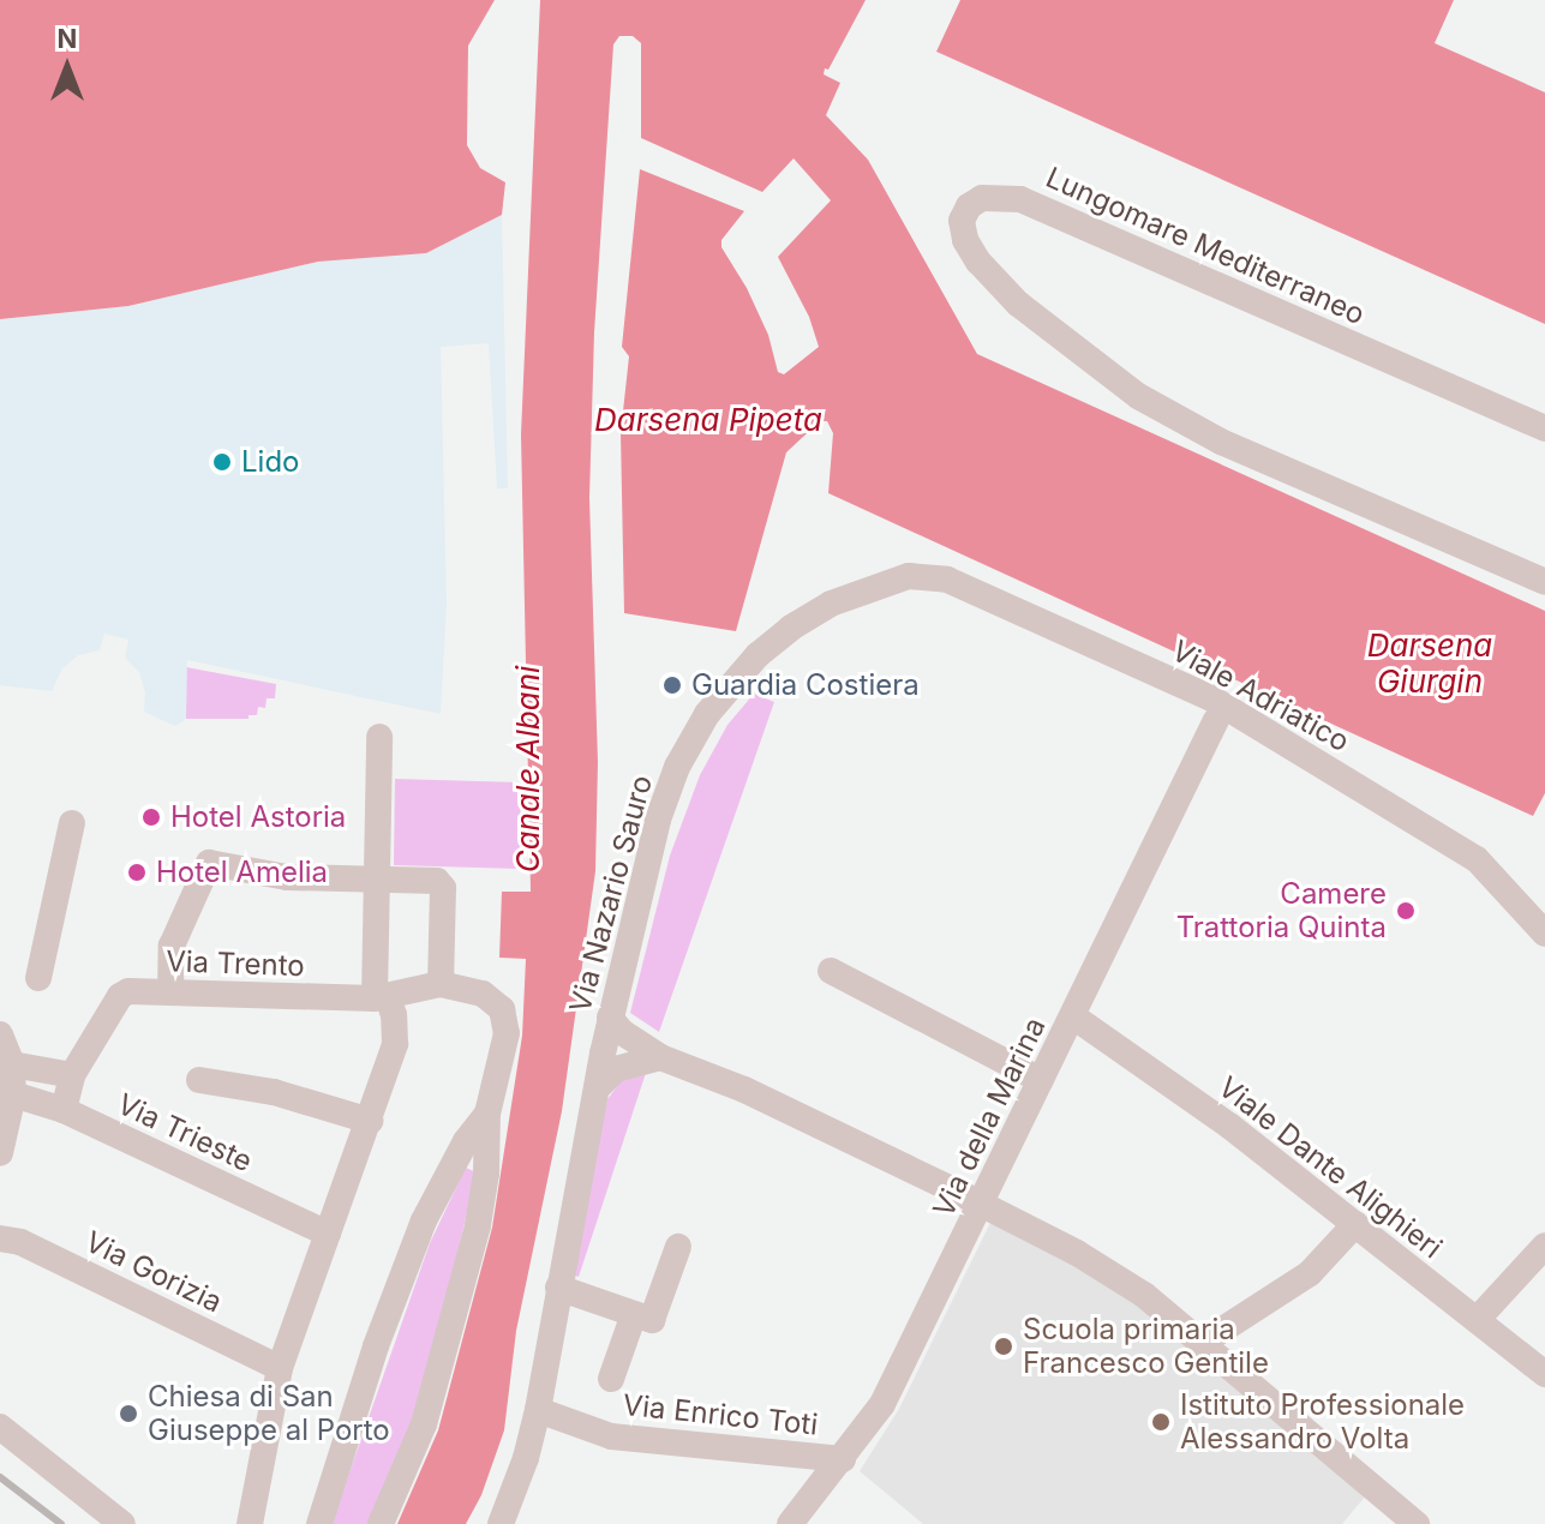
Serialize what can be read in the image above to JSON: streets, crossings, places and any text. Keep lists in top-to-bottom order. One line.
{"streets":{"street":["Lungomare Mediterraneo","Viale Adriatico","Via Nazario Sauro","Via Trento","Via della Marina","Via Trieste","Viale Dante Alighieri","Via Gorizia","Via Enrico Toti"]},"crossings":[["Viale Adriatico","Via Nazario Sauro"],["Via Nazario Sauro","Via Enrico Toti"],["Via Trento","Via Trieste"],["Via della Marina","Viale Dante Alighieri"],["Via della Marina","Via Enrico Toti"]],"water":["Darsena Pipeta","Darsena Giurgin","Canale Albani"],"places":["Lido","Guardia Costiera","Hotel Astoria","Hotel Amelia","Camere Trattoria Quinta","Scuola primaria Francesco Gentile","Chiesa di San Giuseppe al Porto","Istituto Professionale Alessandro Volta"],"north":"top"}
